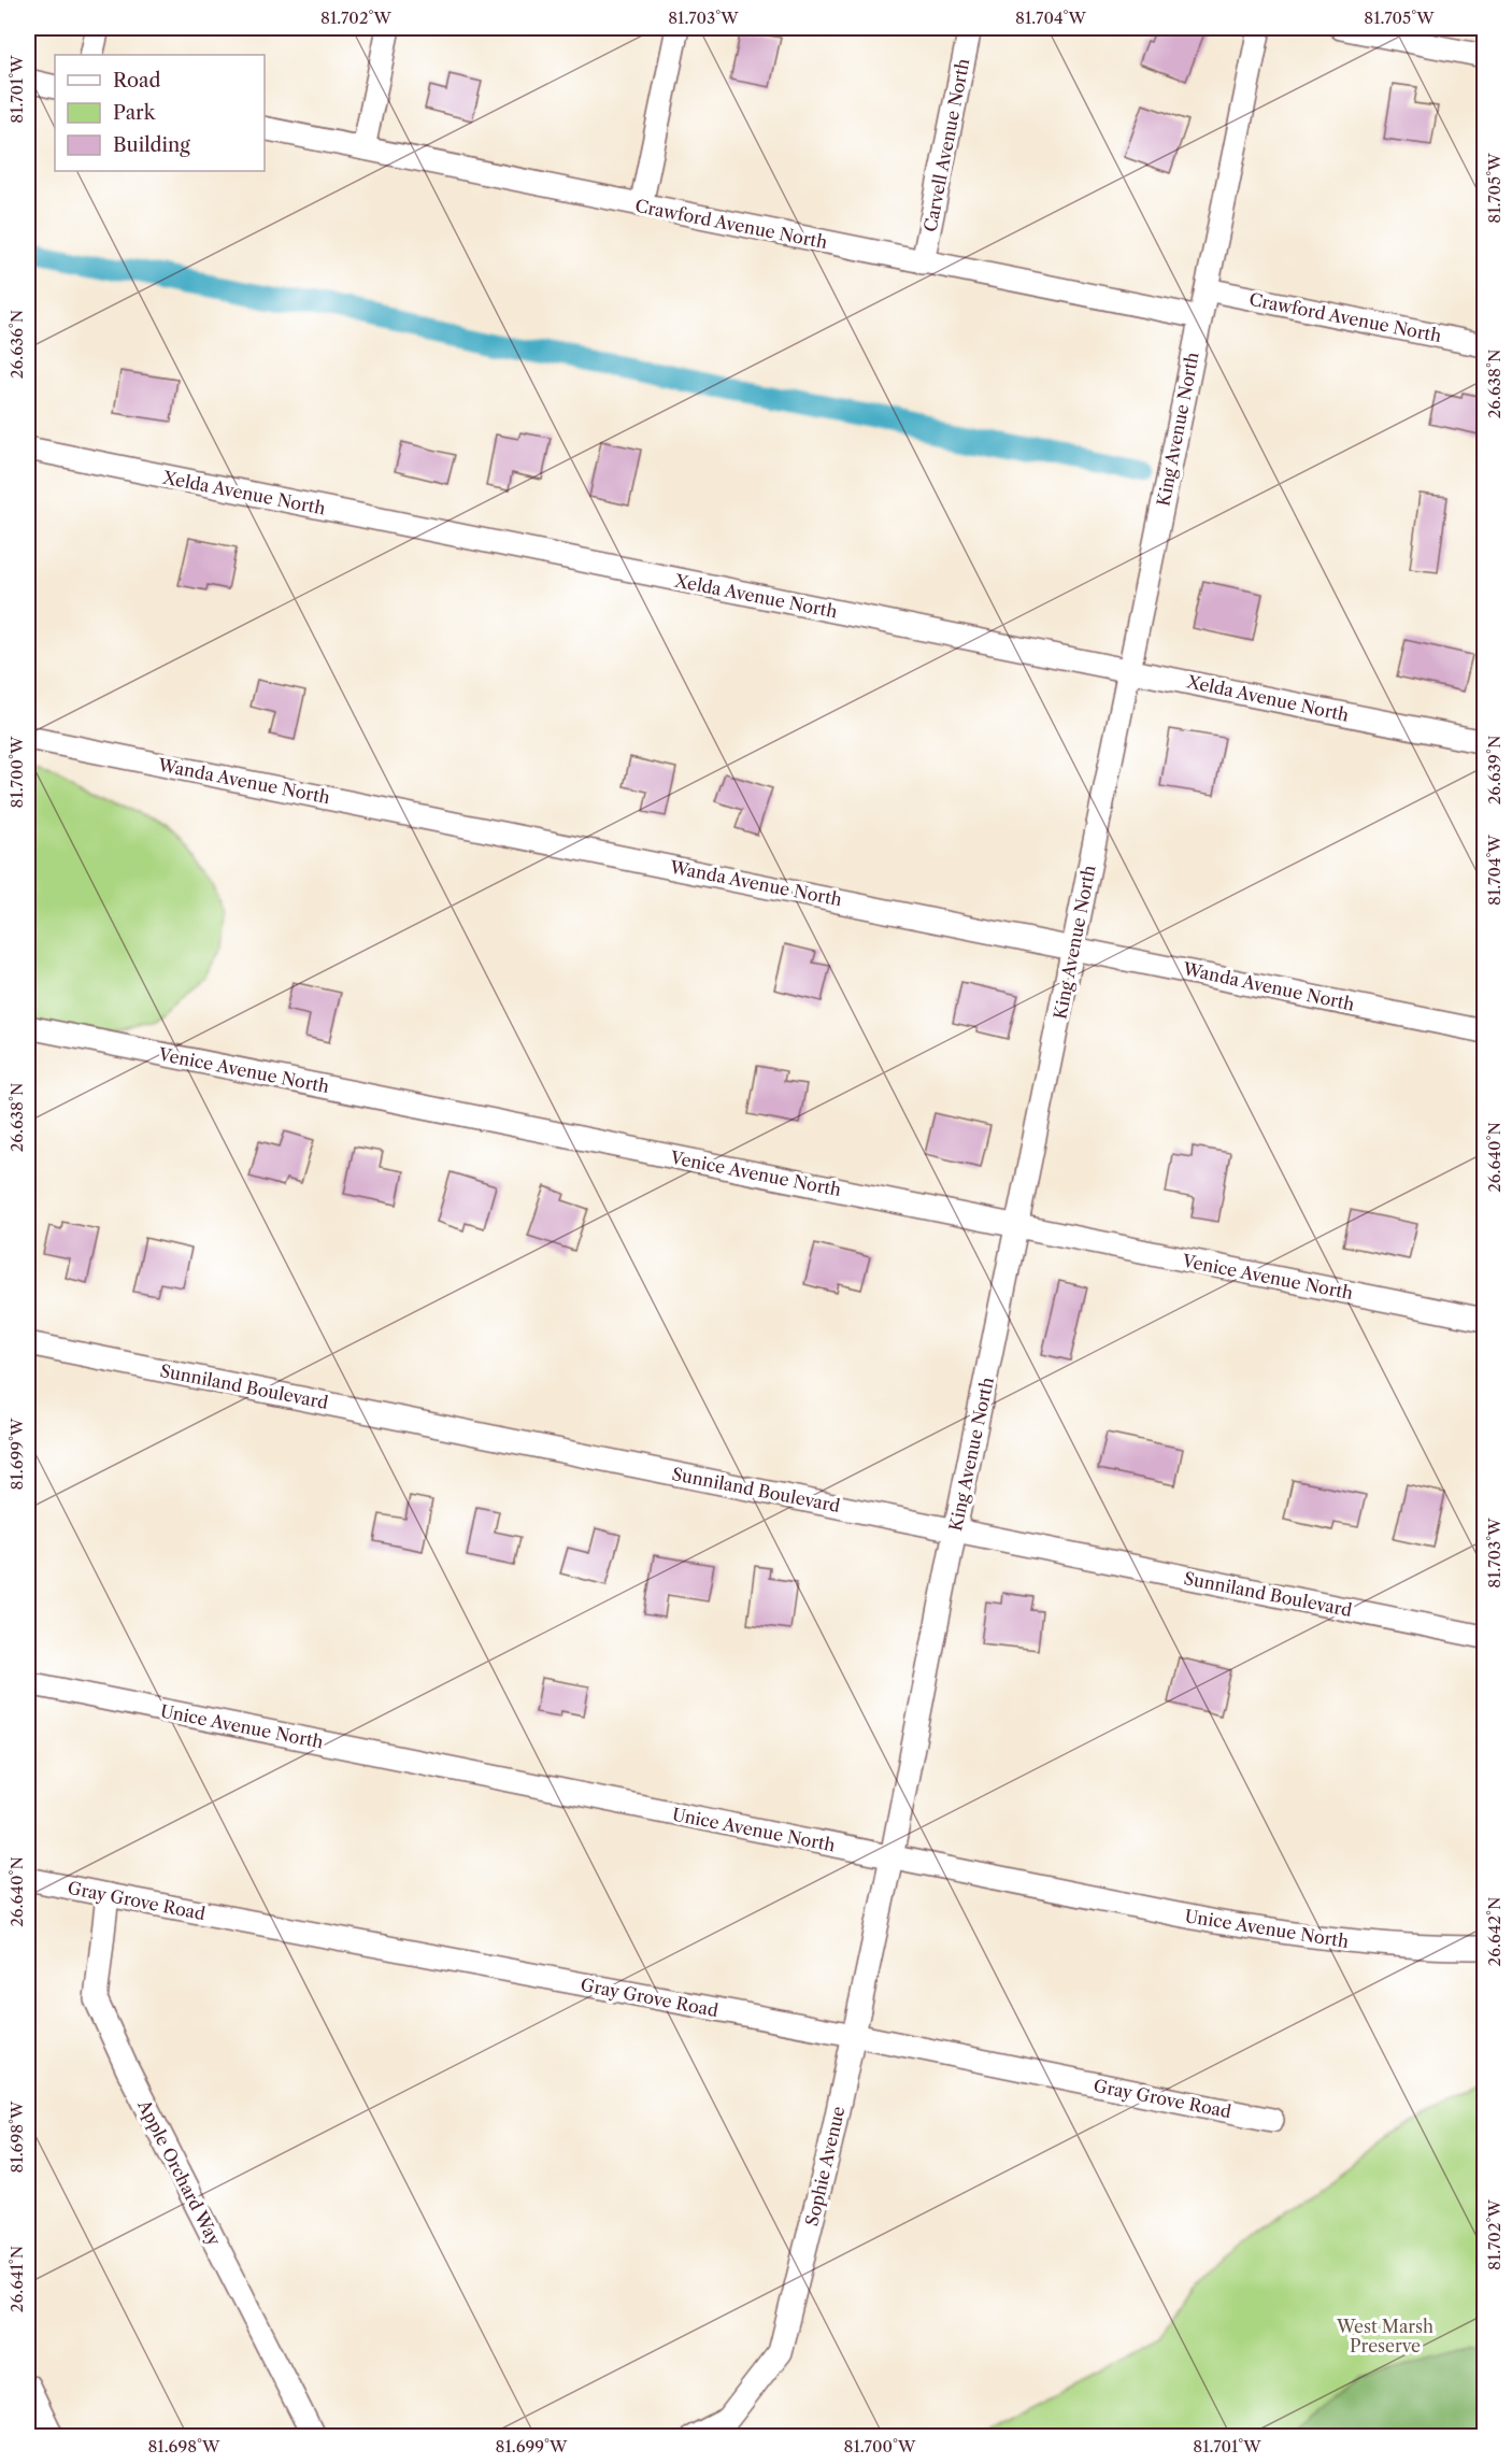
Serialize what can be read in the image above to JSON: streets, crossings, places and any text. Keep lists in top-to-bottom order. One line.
{"streets":{"street":["Carvell Avenue North","Crawford Avenue North","King Avenue North","Xelda Avenue North","Wanda Avenue North","Venice Avenue North","Sunniland Boulevard","Unice Avenue North","Gray Grove Road","Sophie Avenue","Apple Orchard Way"]},"crossings":[["Carvell Avenue North","Crawford Avenue North"],["Crawford Avenue North","King Avenue North"],["King Avenue North","Xelda Avenue North"],["King Avenue North","Wanda Avenue North"],["King Avenue North","Venice Avenue North"],["King Avenue North","Sunniland Boulevard"],["King Avenue North","Unice Avenue North"],["King Avenue North","Sophie Avenue"],["Unice Avenue North","Sophie Avenue"],["Gray Grove Road","Sophie Avenue"],["Gray Grove Road","Apple Orchard Way"]],"parks":["West Marsh Preserve"],"legend":["Road","Park","Building"],"coordinates":["81.702°W","81.703°W","81.704°W","81.705°W","81.701°W","26.636°N","26.638°N","26.639°N","81.700°W","26.640°N","81.699°W","26.642°N","81.698°W","26.641°N"]}
